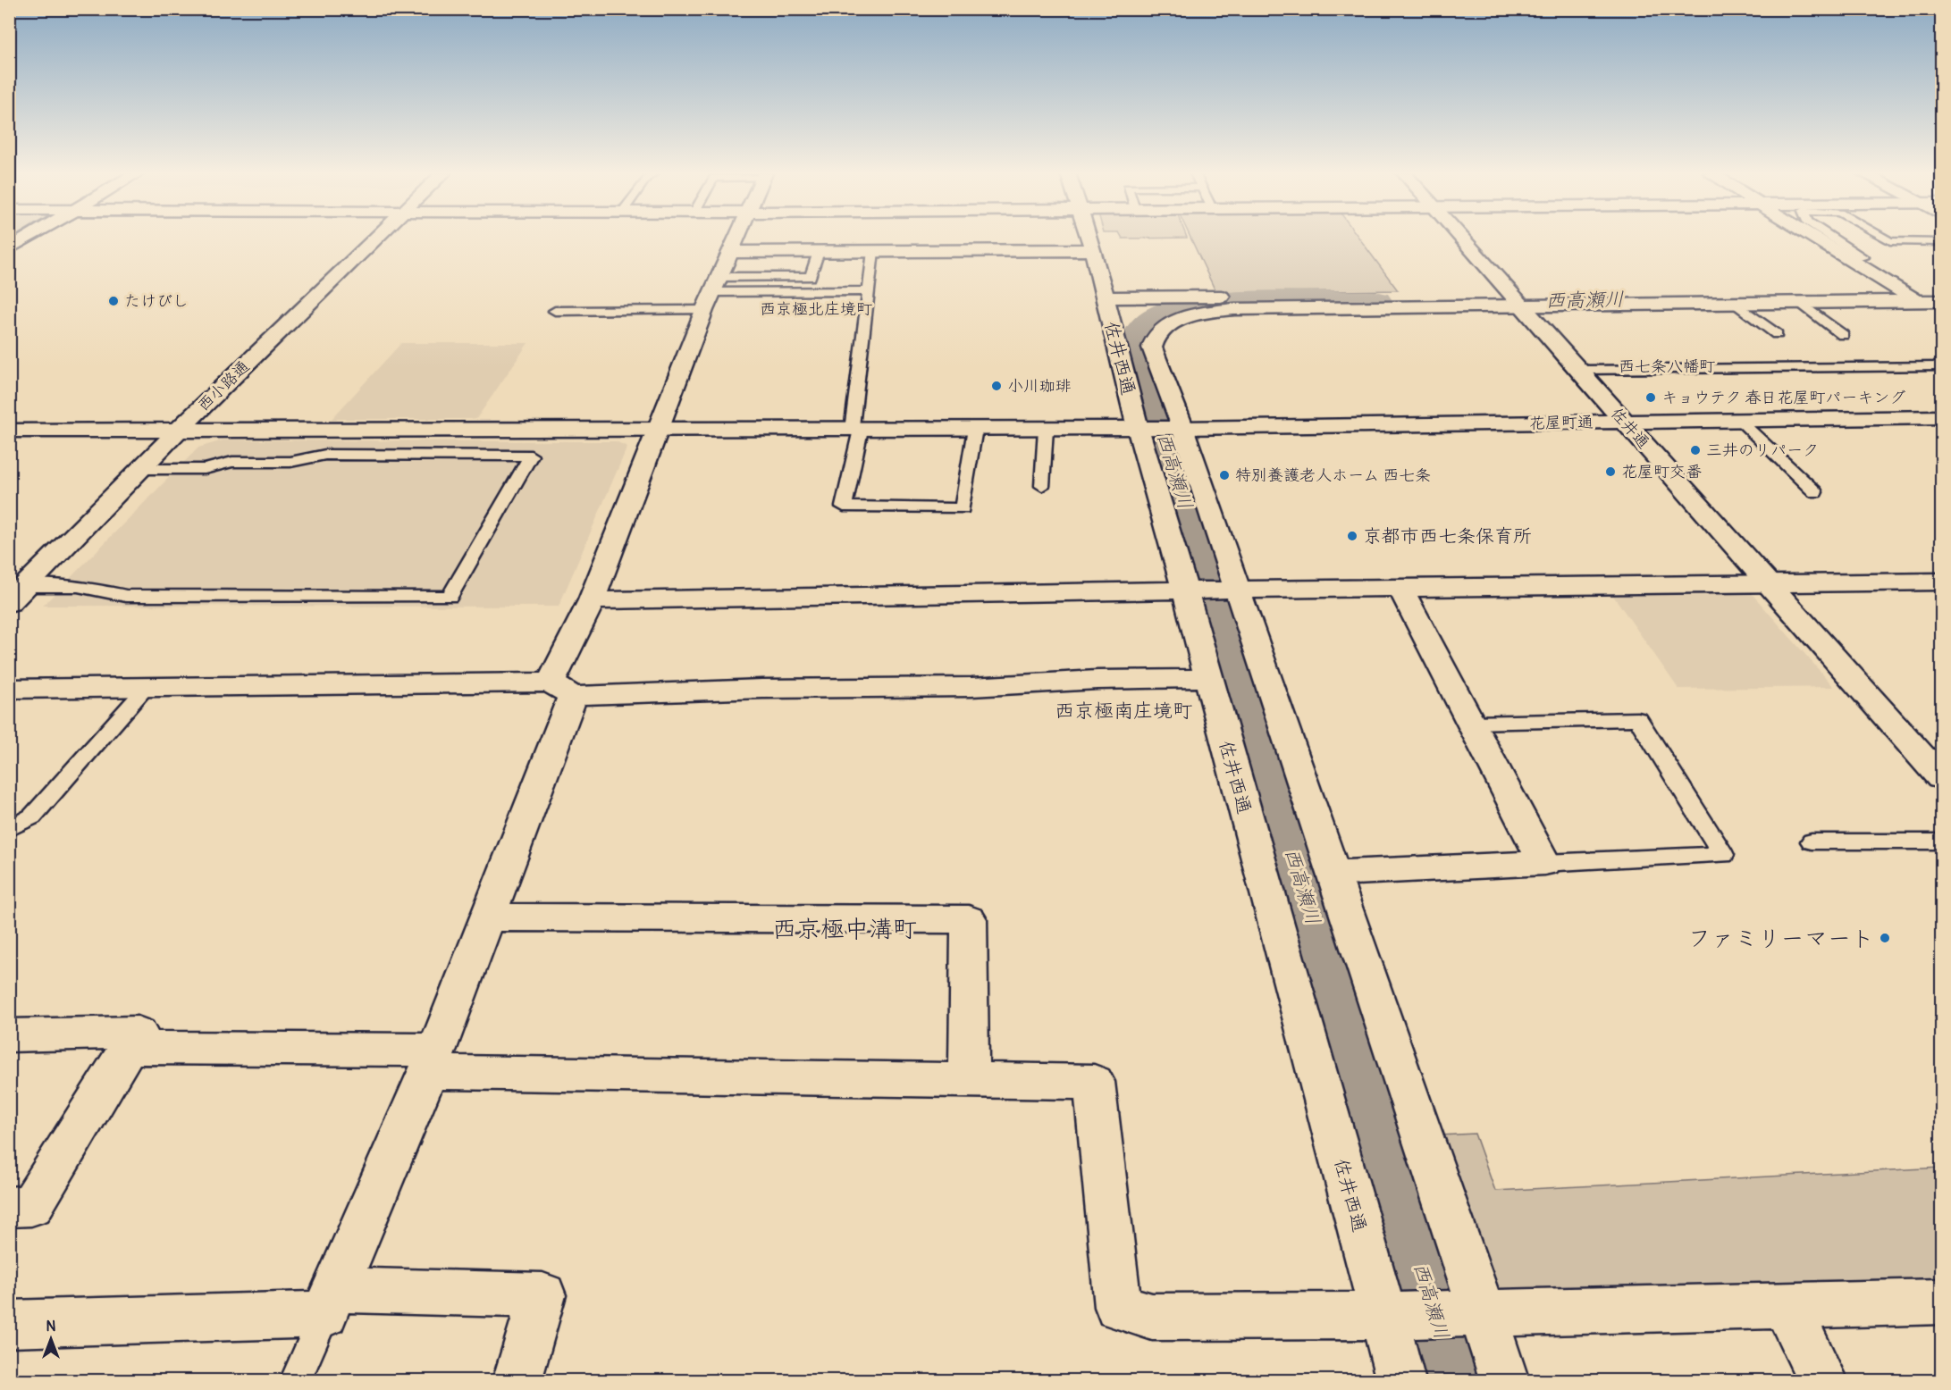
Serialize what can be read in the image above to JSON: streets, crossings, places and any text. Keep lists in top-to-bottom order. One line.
{"streets":{"street":["佐井西通","西小路通","花屋町通","佐井通"]},"crossings":[["佐井西通","花屋町通"],["西小路通","花屋町通"],["花屋町通","佐井通"]],"districts":["西京極北庄境町","西七条八幡町","西京極南庄境町","西京極中溝町"],"water":["西高瀬川"],"places":["たけびし","小川珈琲","キョウテク 春日花屋町パーキング","三井のリパーク","花屋町交番","特別養護老人ホーム 西七条","京都市西七条保育所","ファミリーマート"],"north":"top"}
